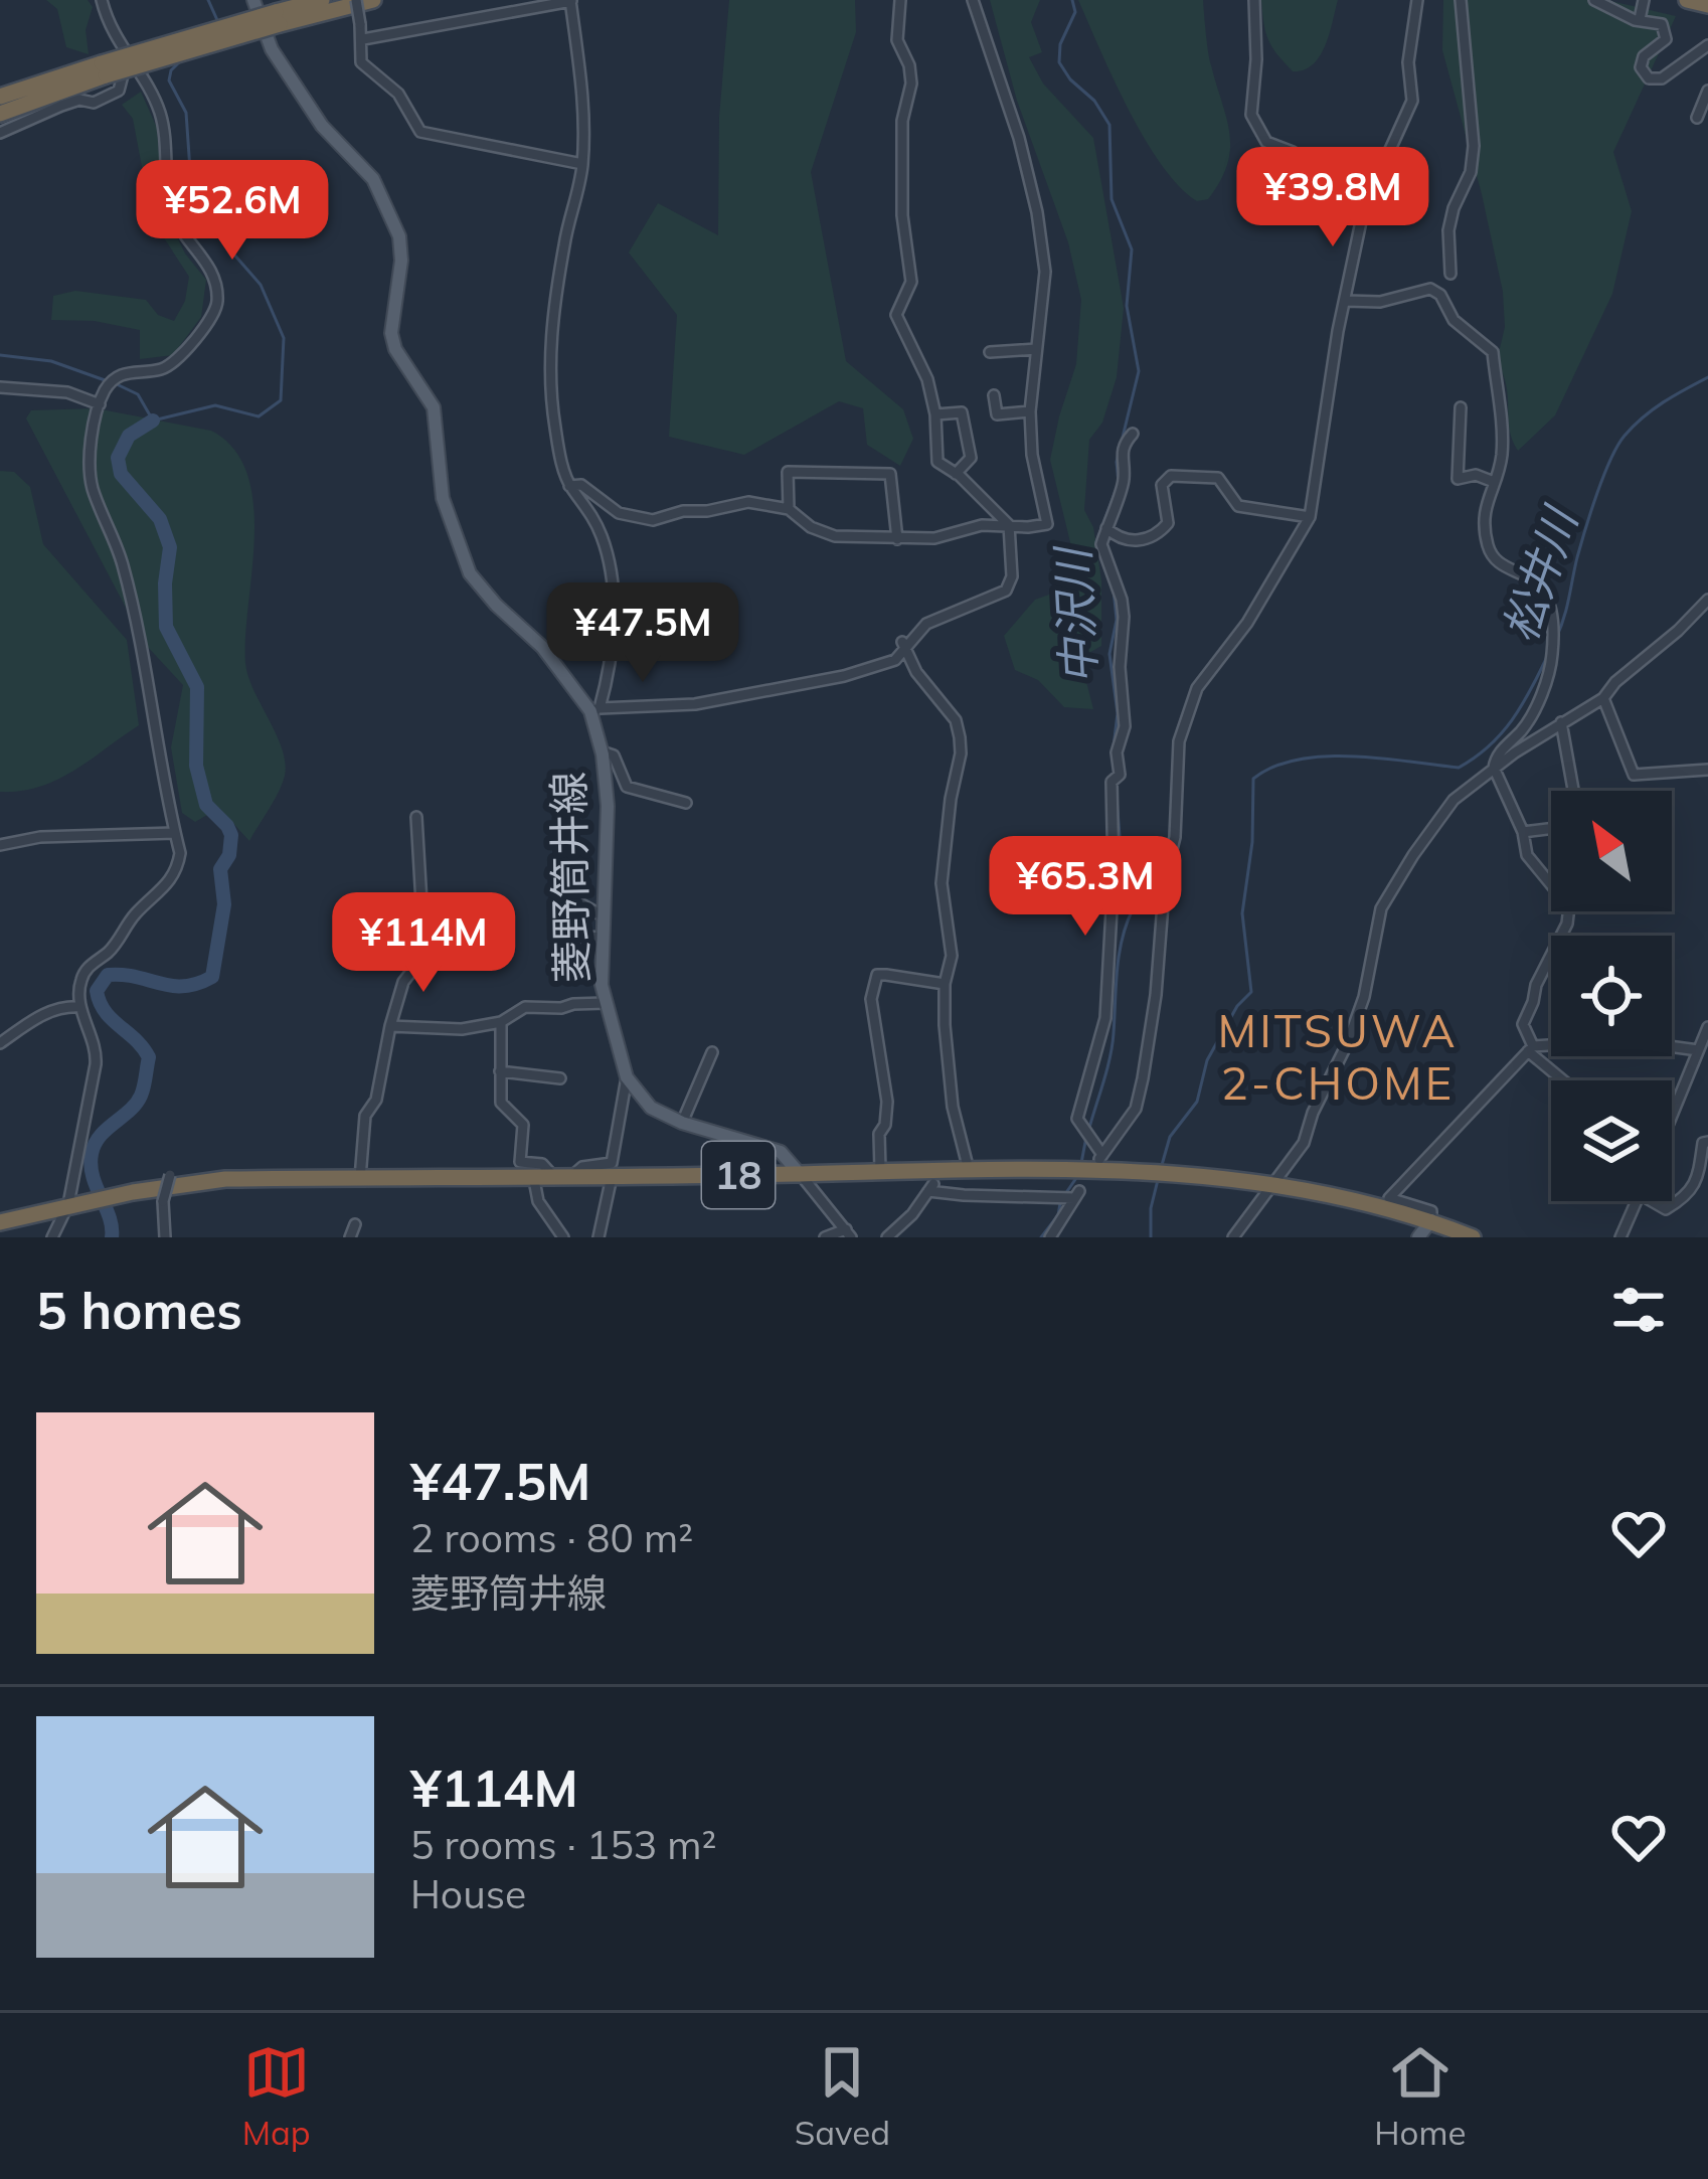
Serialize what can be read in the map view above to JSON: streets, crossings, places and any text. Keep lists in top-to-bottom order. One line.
{"streets":{"highway":["18"],"main road":["菱野筒井線"]},"districts":["MITSUWA 2-CHOME"],"water":["松井川","中沢川"],"north":"top left","page":{"price":["¥39.8M","¥52.6M","¥47.5M","¥65.3M","¥114M"],"heading":"5 homes","list":[{"name":"¥47.5M","note":"2 rooms · 80 m² · 菱野筒井線"},{"name":"¥114M","note":"5 rooms · 153 m² · House"}],"tabs":["Map","Saved","Home"]}}
